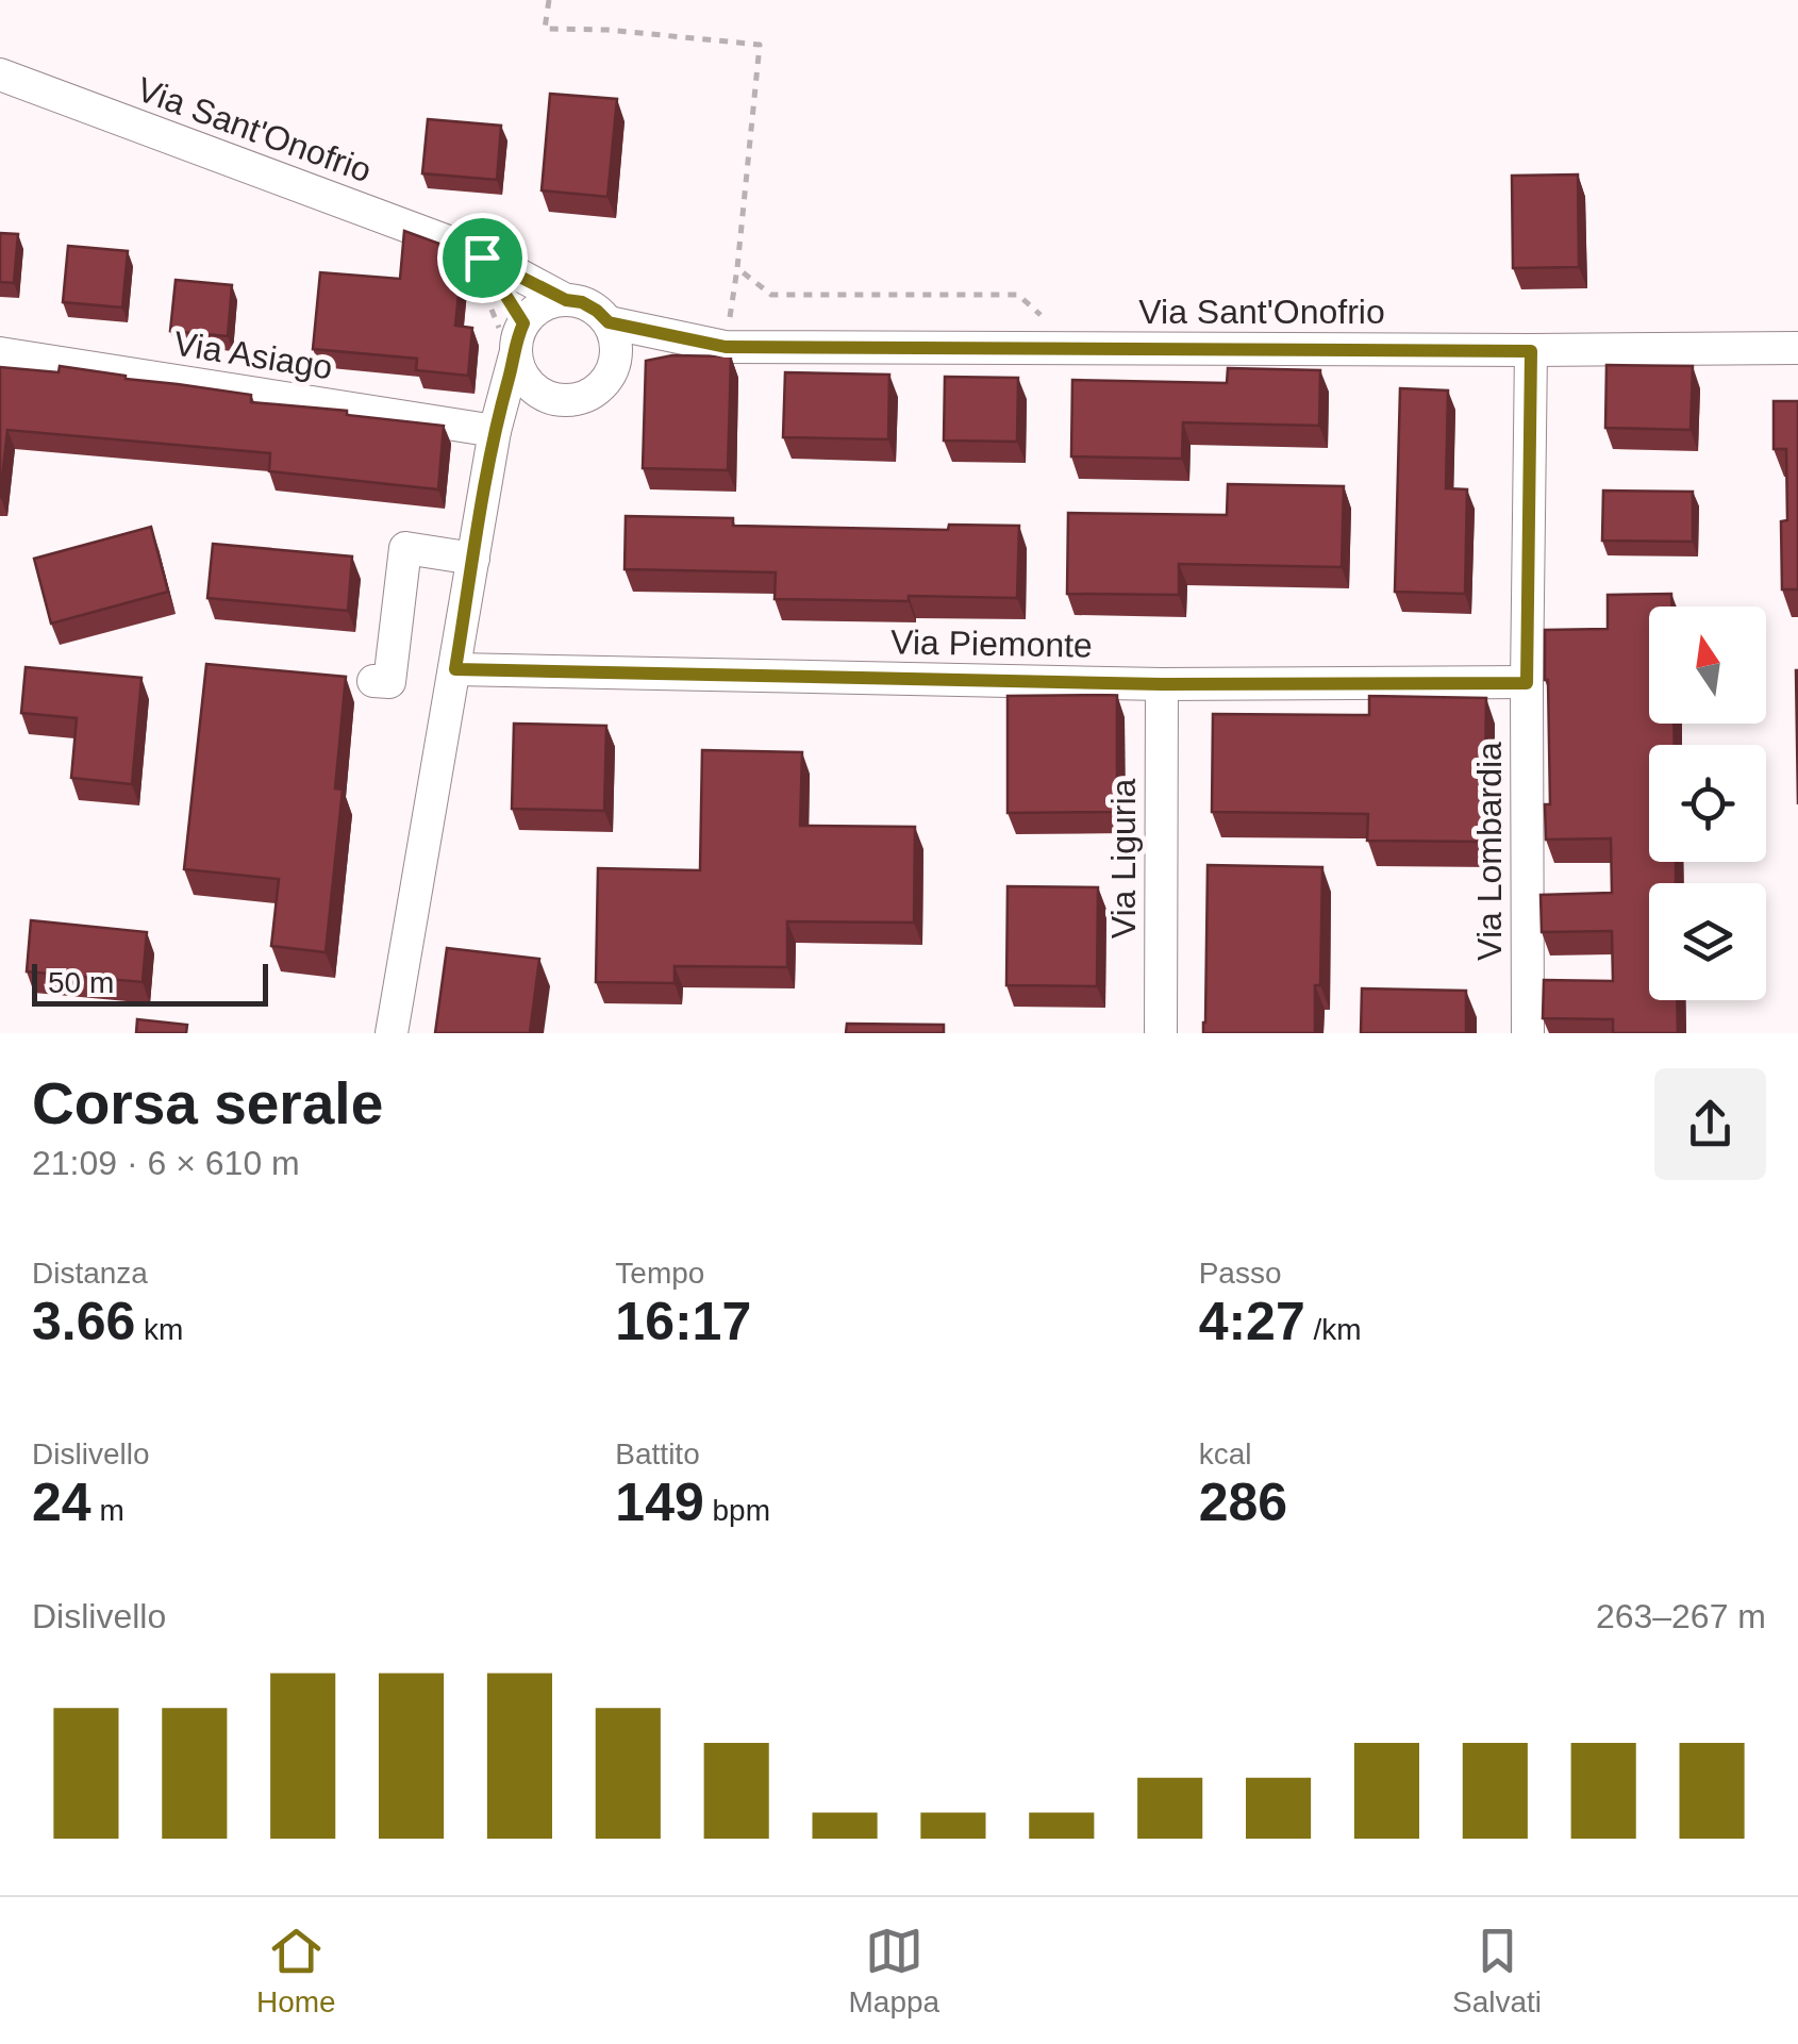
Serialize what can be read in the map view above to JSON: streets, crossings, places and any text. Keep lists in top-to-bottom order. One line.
{"streets":{"street":["Via Sant'Onofrio","Via Asiago","Via Piemonte","Via Lombardia","Via Liguria"]},"crossings":[["Via Sant'Onofrio","Via Lombardia"],["Via Piemonte","Via Lombardia"],["Via Piemonte","Via Liguria"]],"scale_bar":"50 m","north":"top","page":{"scale":"50 m","heading":["Corsa serale","21:09 · 6 × 610 m"],"stats":[["Distanza","3.66 km"],["Tempo","16:17"],["Passo","4:27 /km"],["Dislivello","24 m"],["Battito","149 bpm"],["kcal","286"]],"chart":["Dislivello","263–267 m"],"tabs":["Home","Mappa","Salvati"]}}
